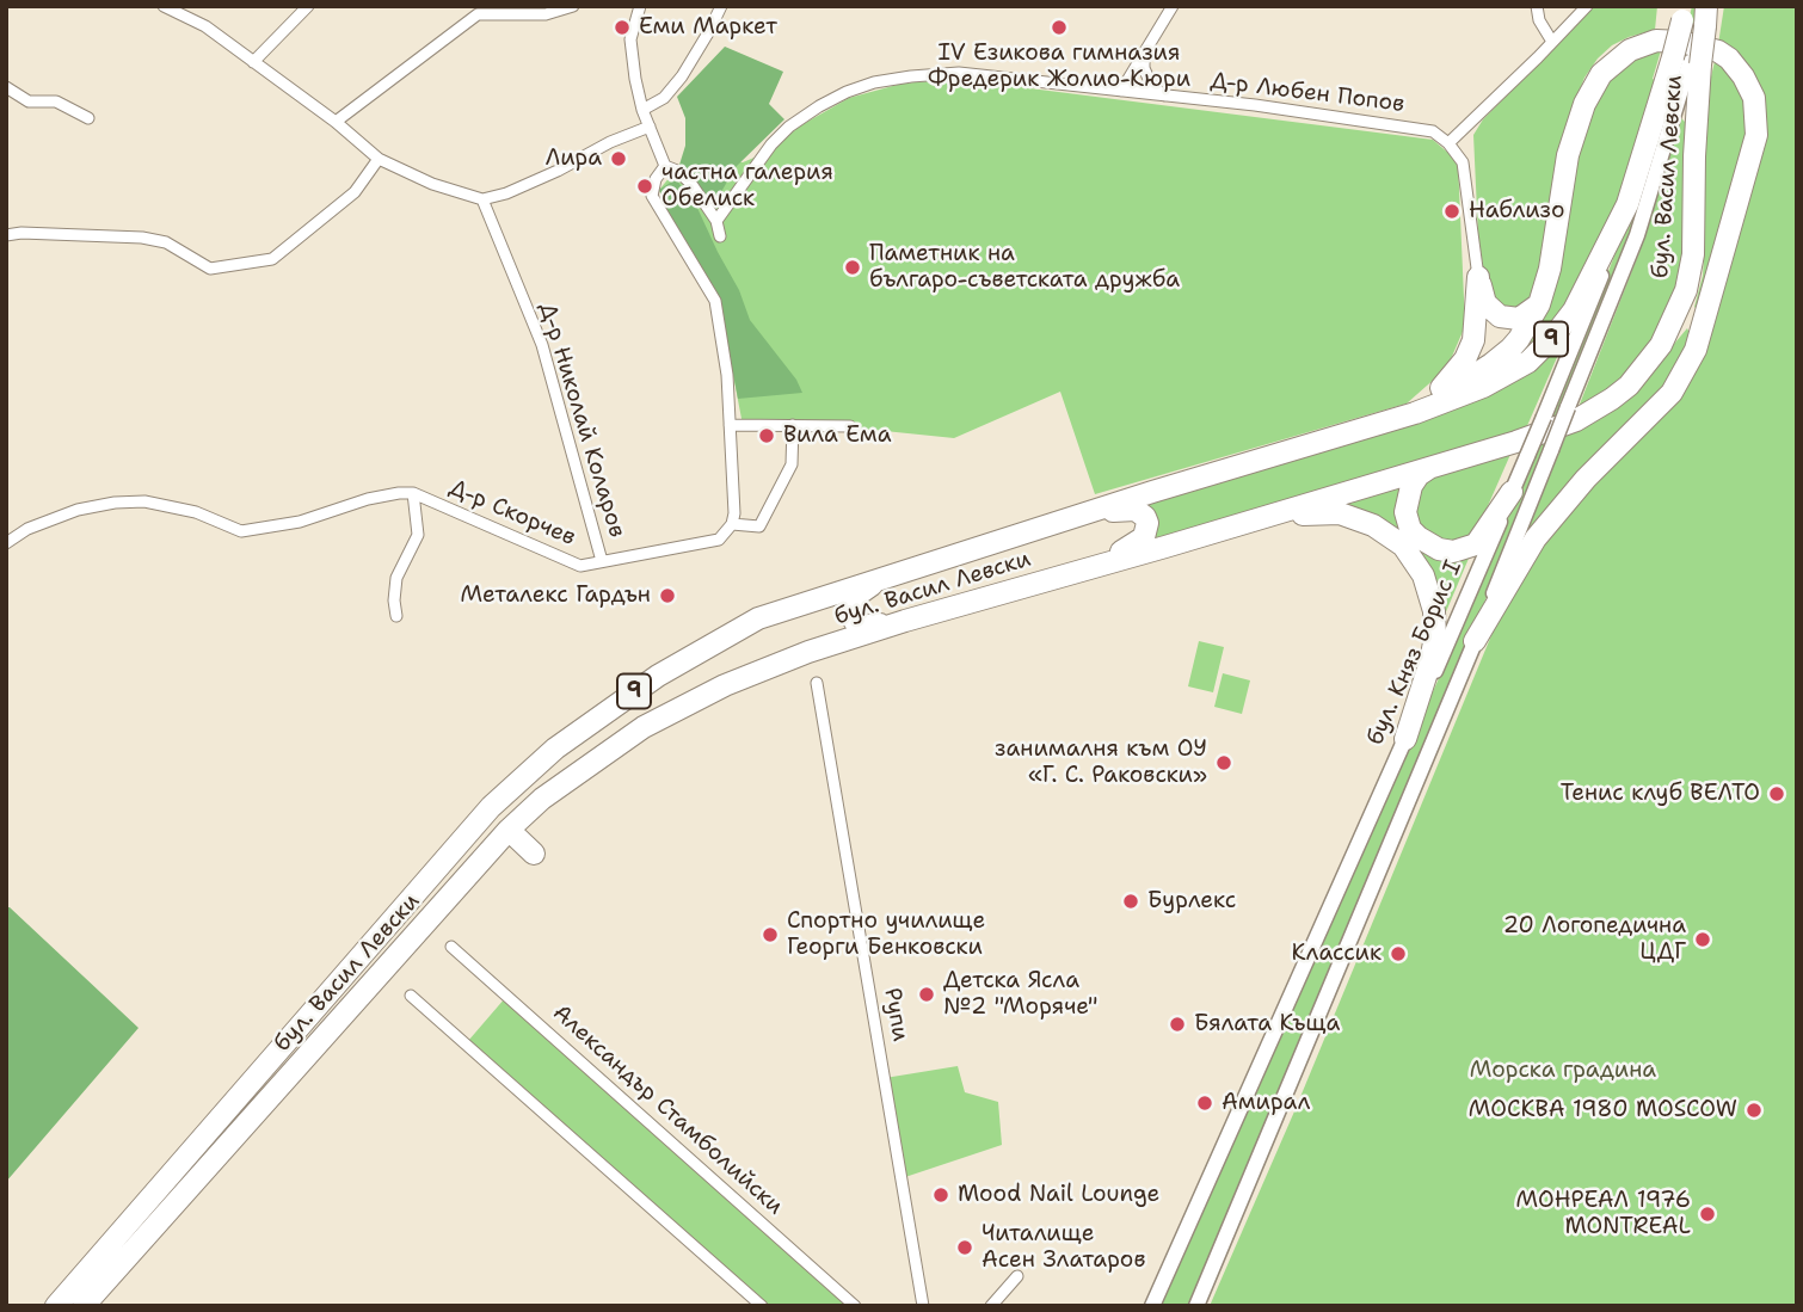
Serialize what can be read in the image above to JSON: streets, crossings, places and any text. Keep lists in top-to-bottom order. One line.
{"streets":{"highway":["бул. Васил Левски","9","бул. Княз Борис I"],"street":["Д-р Любен Попов","Д-р Николай Коларов","Д-р Скорчев","Рупи","Александър Стамболийски"]},"crossings":[["бул. Васил Левски","бул. Княз Борис I"],["Д-р Николай Коларов","Д-р Скорчев"]],"parks":["Морска градина"],"places":["Еми Маркет","IV Езикова гимназия Фредерик Жолио-Кюри","Лира","частна галерия Обелиск","Наблизо","Паметник на българо-съветската дружба","Вила Ема","Металекс Гардън","занималня към ОУ «Г. С. Раковски»","Тенис клуб ВЕЛТО","Бурлекс","Спортно училище Георги Бенковски","20 Логопедична ЦДГ","Классик","Детска Ясла №2 \"Моряче\"","Бялата Къща","Амирал","МОСКВА 1980 MOSCOW","Mood Nail Lounge","МОНРЕАЛ 1976 MONTREAL","Читалище Асен Златаров"]}
